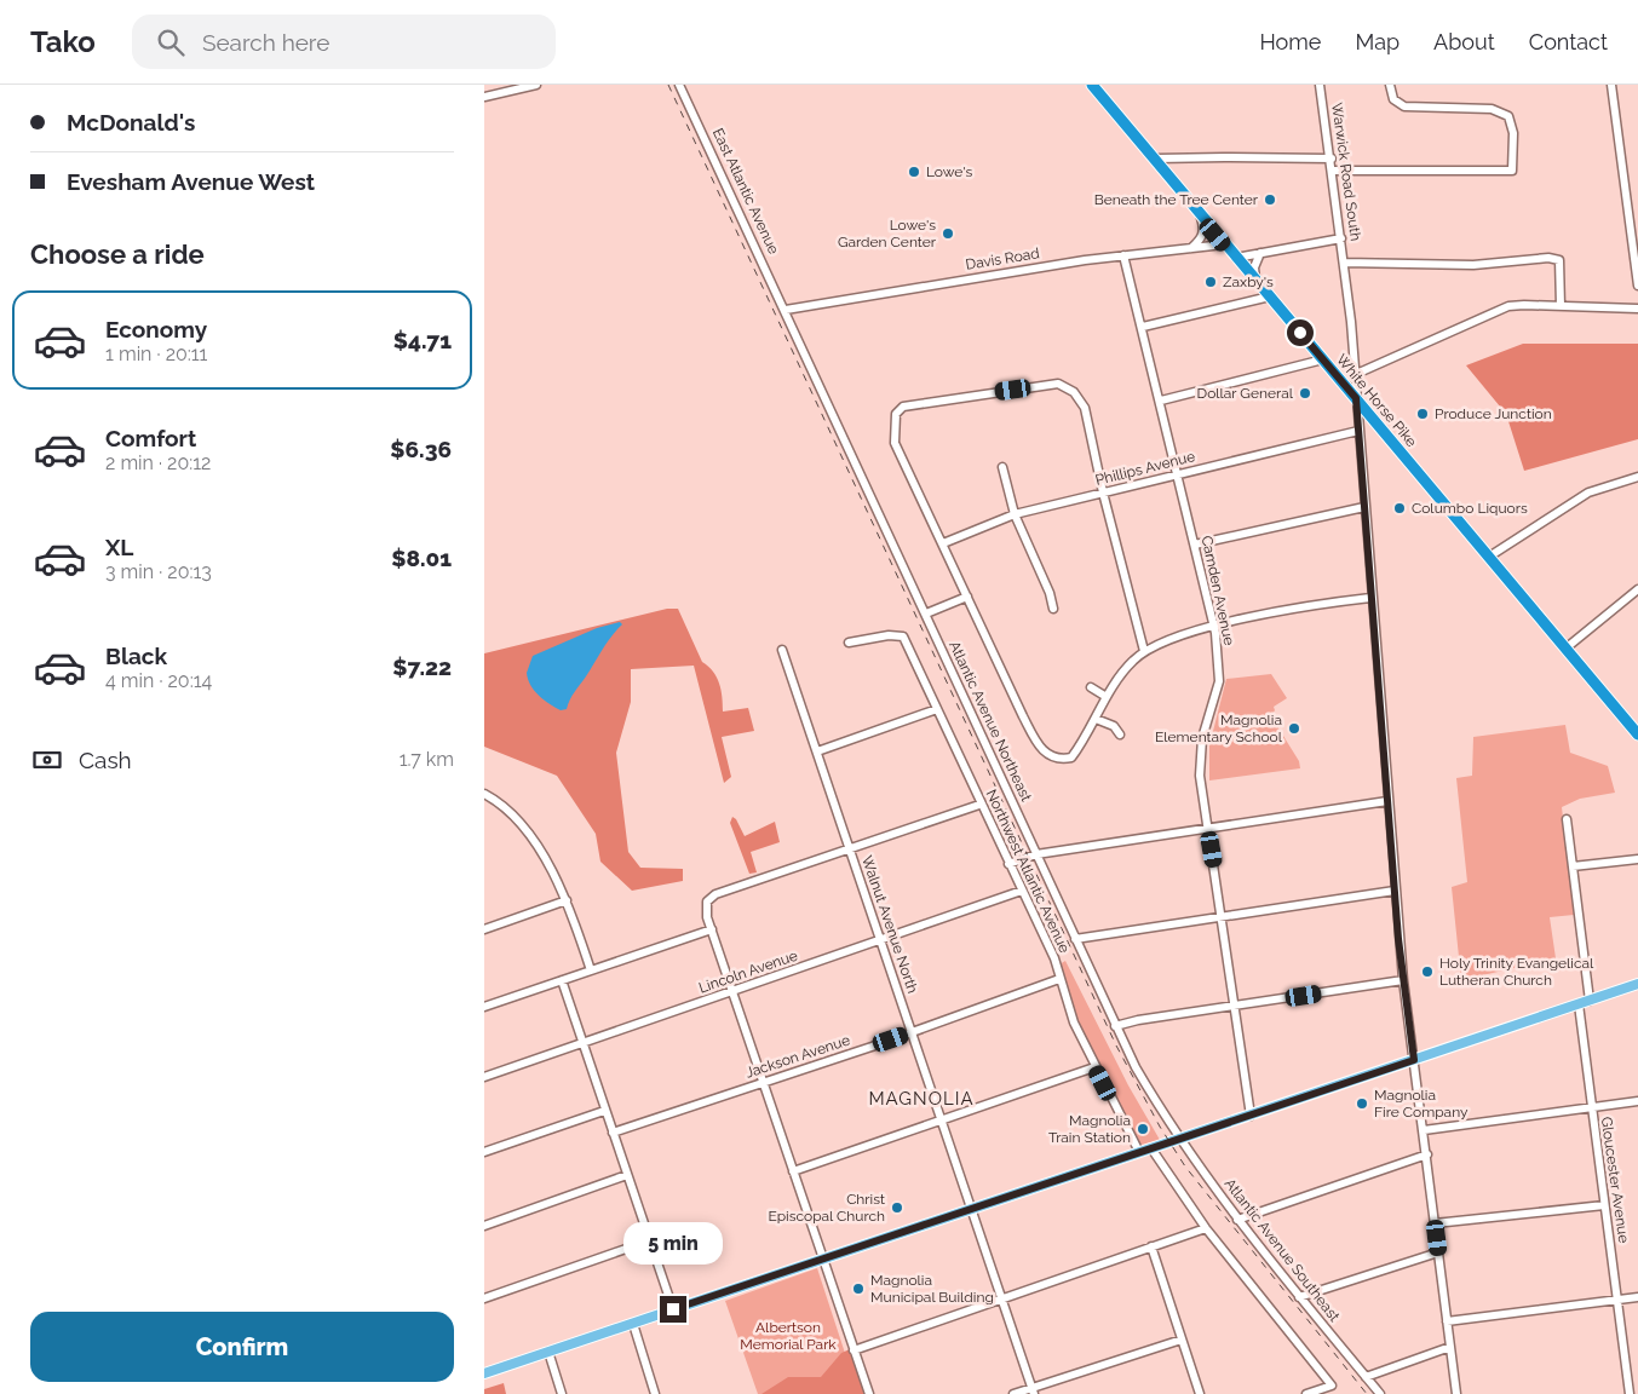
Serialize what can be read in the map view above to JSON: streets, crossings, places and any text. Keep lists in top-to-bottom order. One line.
{"streets":{"highway":["White Horse Pike"],"street":["Warwick Road South","East Atlantic Avenue","Davis Road","Phillips Avenue","Camden Avenue","Atlantic Avenue Northeast","Northwest Atlantic Avenue","Walnut Avenue North","Lincoln Avenue","Jackson Avenue","Gloucester Avenue","Atlantic Avenue Southeast"]},"crossings":[["Warwick Road South","White Horse Pike"],["Warwick Road South","Phillips Avenue"],["East Atlantic Avenue","Davis Road"],["East Atlantic Avenue","Atlantic Avenue Northeast"],["Davis Road","White Horse Pike"],["Davis Road","Camden Avenue"],["Davis Road","Atlantic Avenue Northeast"],["Phillips Avenue","Camden Avenue"],["Atlantic Avenue Northeast","Atlantic Avenue Southeast"],["Northwest Atlantic Avenue","Lincoln Avenue"],["Northwest Atlantic Avenue","Jackson Avenue"],["Walnut Avenue North","Lincoln Avenue"],["Walnut Avenue North","Jackson Avenue"]],"districts":["MAGNOLIA"],"parks":["Albertson Memorial Park"],"places":["Lowe's","Beneath the Tree Center","Lowe's Garden Center","Zaxby's","Dollar General","Produce Junction","Columbo Liquors","Magnolia Elementary School","Holy Trinity Evangelical Lutheran Church","Magnolia Fire Company","Magnolia Train Station","Christ Episcopal Church","Magnolia Municipal Building"],"page":{"header":"Tako","search":"Search here","nav":["Home","Map","About","Contact"],"banner":["McDonald's","Evesham Avenue West"],"heading":"Choose a ride","list":[{"name":"Economy","note":"1 min · 20:11","value":"$4.71"},{"name":"Comfort","note":"2 min · 20:12","value":"$6.36"},{"name":"XL","note":"3 min · 20:13","value":"$8.01"},{"name":"Black","note":"4 min · 20:14","value":"$7.22"}],"pay":["Cash","1.7 km"],"bubble":"5 min","buttons":"Confirm"}}
